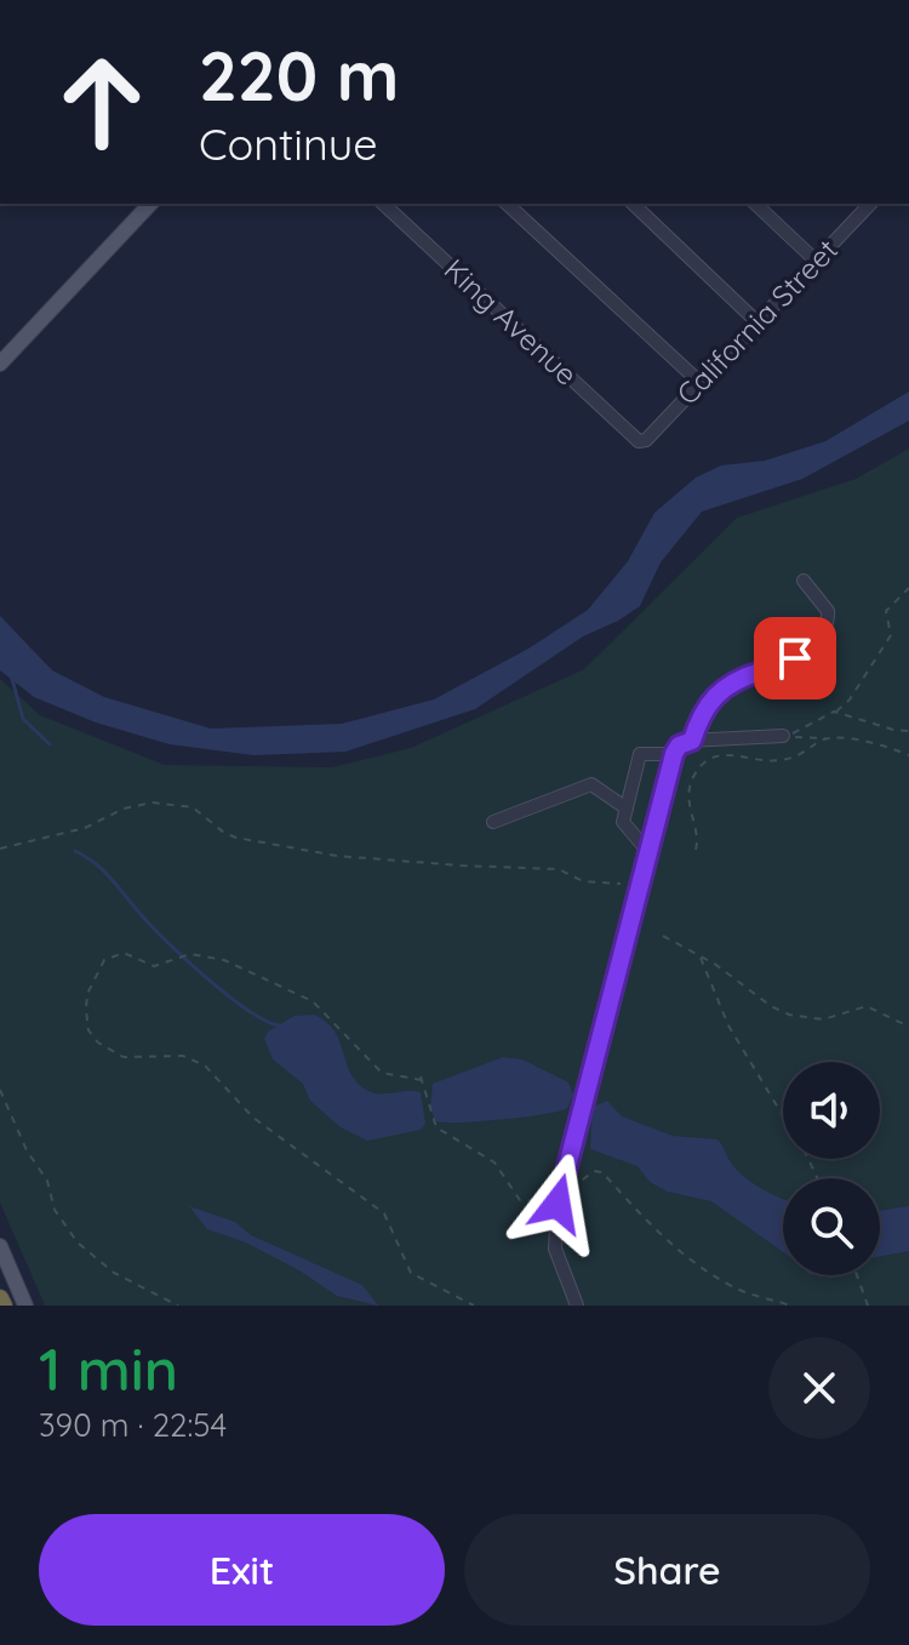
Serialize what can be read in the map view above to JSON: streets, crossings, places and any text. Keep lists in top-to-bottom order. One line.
{"streets":{"street":["King Avenue","California Street"]},"crossings":[["King Avenue","California Street"]],"page":{"turn":["220 m","Continue"],"heading":["1 min","390 m · 22:54"],"buttons":["Exit","Share"]}}
